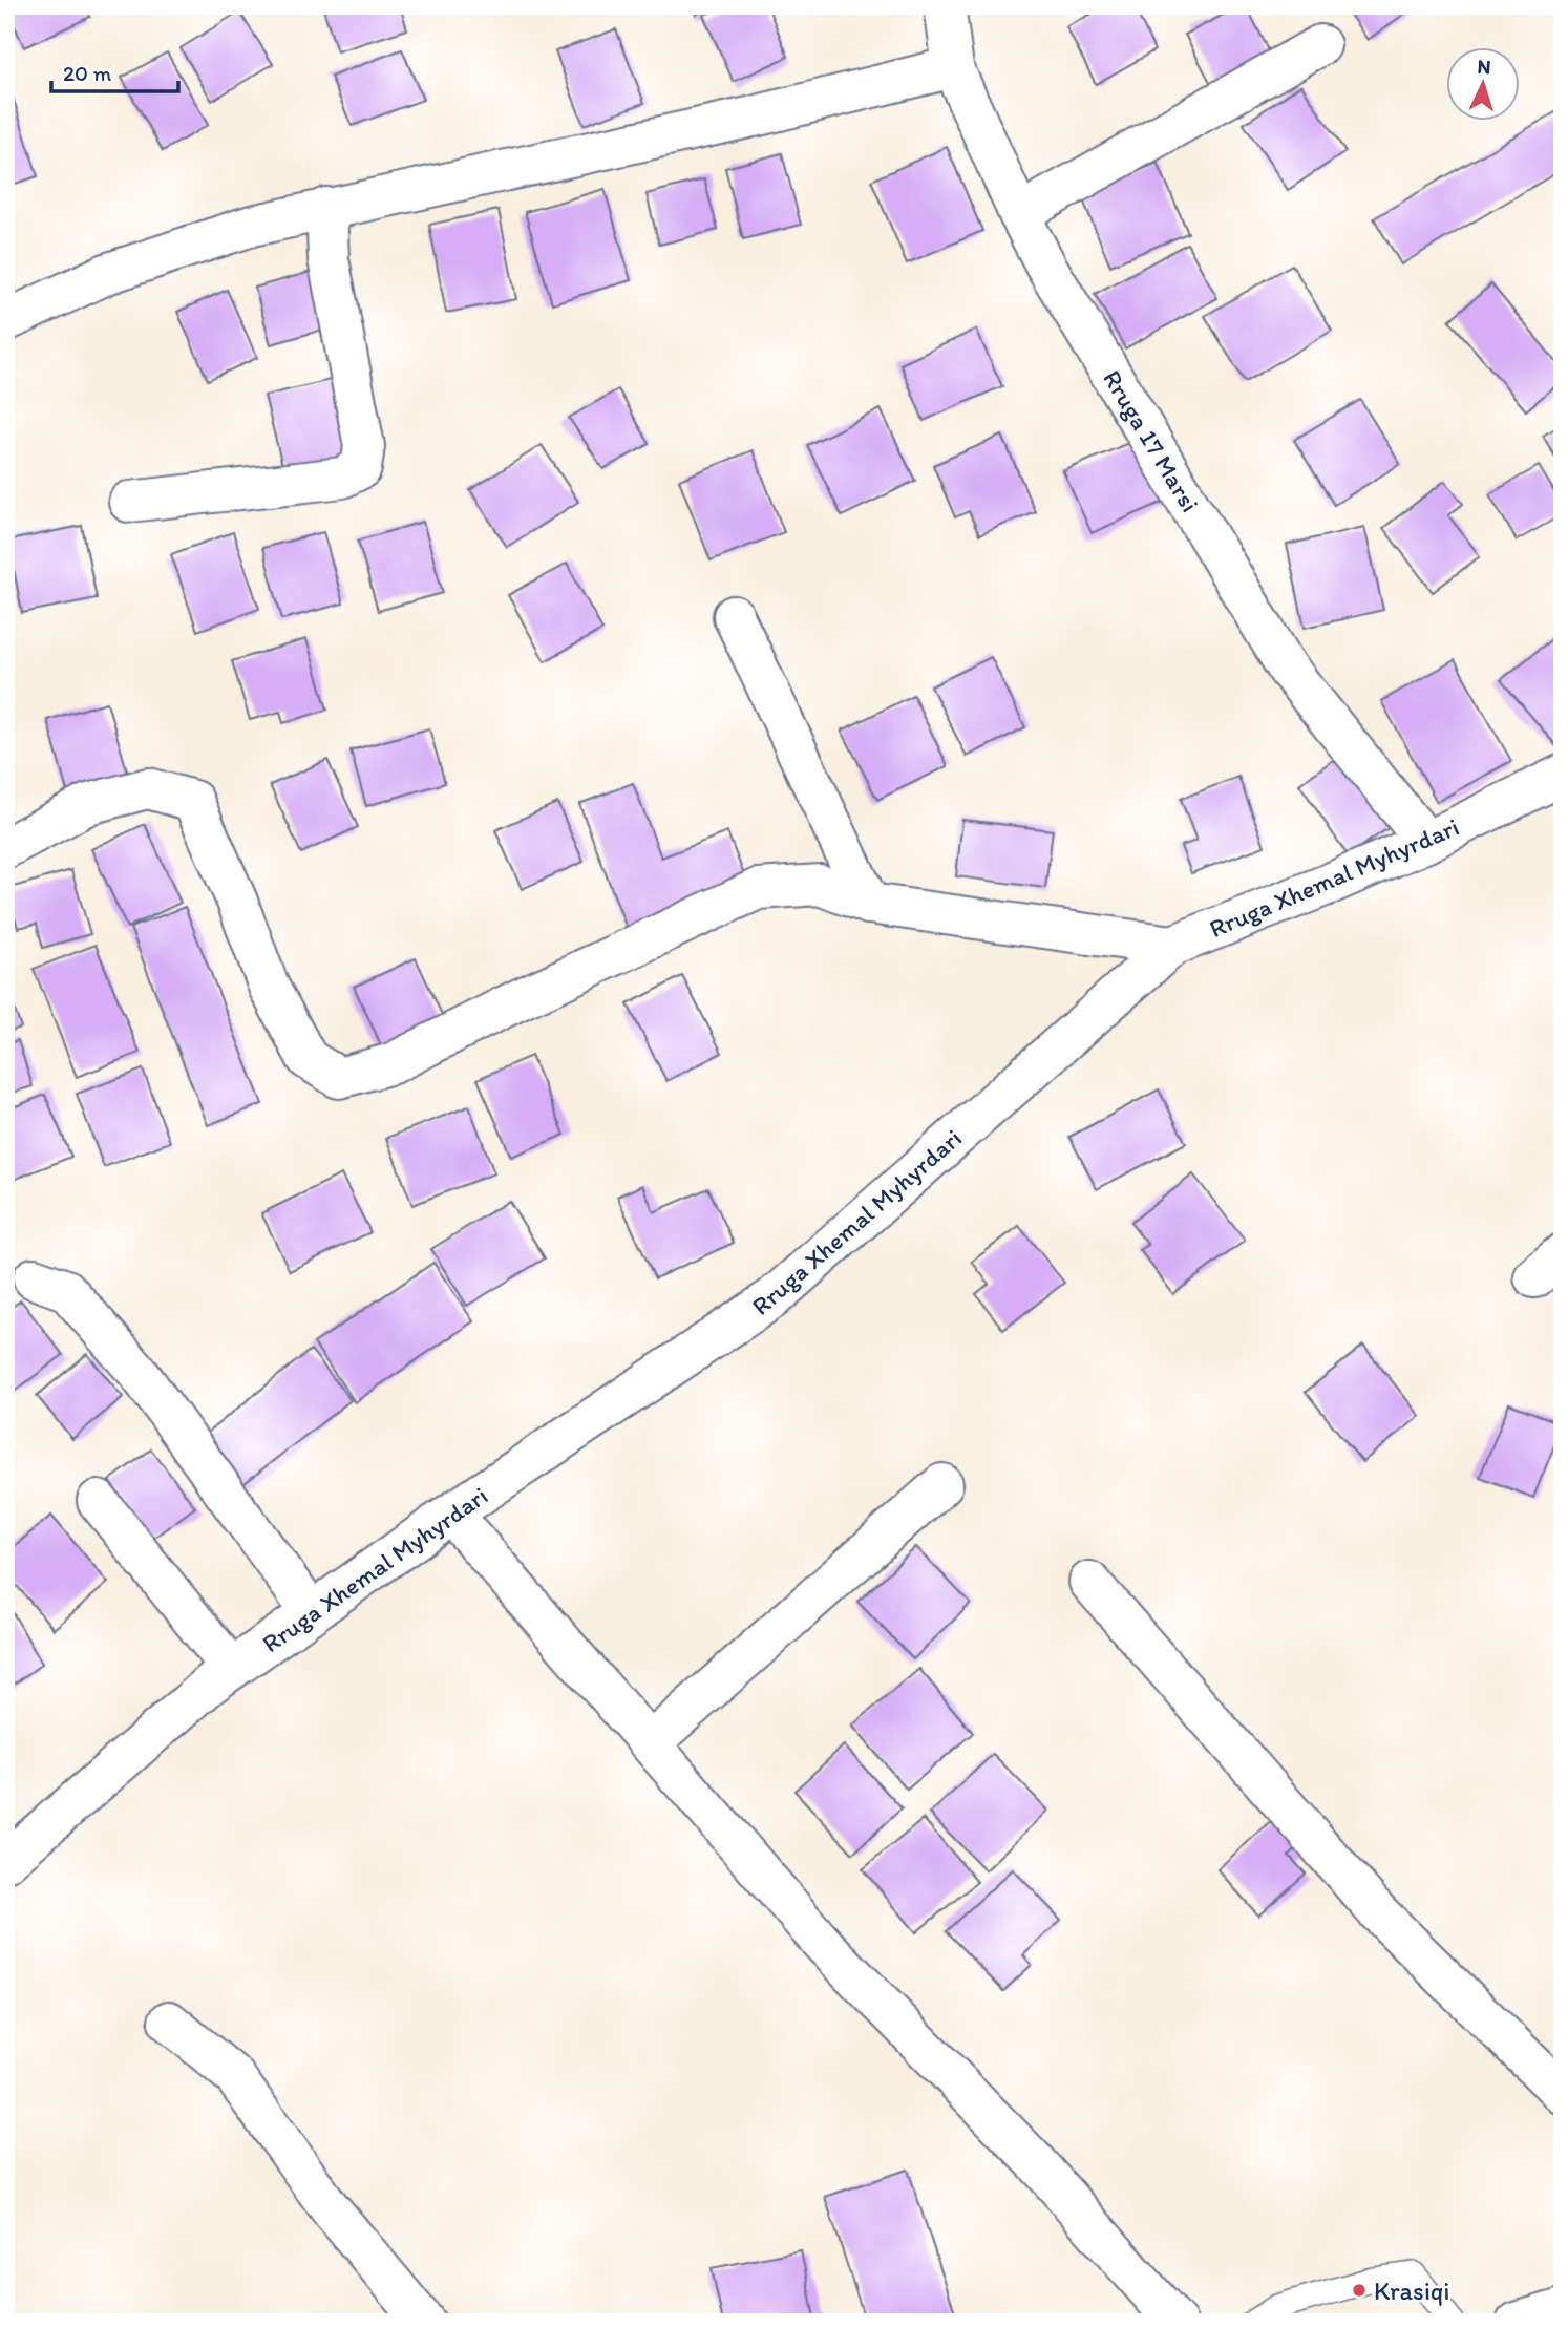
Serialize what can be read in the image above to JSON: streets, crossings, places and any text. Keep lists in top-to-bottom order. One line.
{"streets":{"street":["Rruga 17 Marsi","Rruga Xhemal Myhyrdari"]},"crossings":[["Rruga 17 Marsi","Rruga Xhemal Myhyrdari"]],"places":["Krasiqi"],"scale_bar":"20 m","north":"top"}
